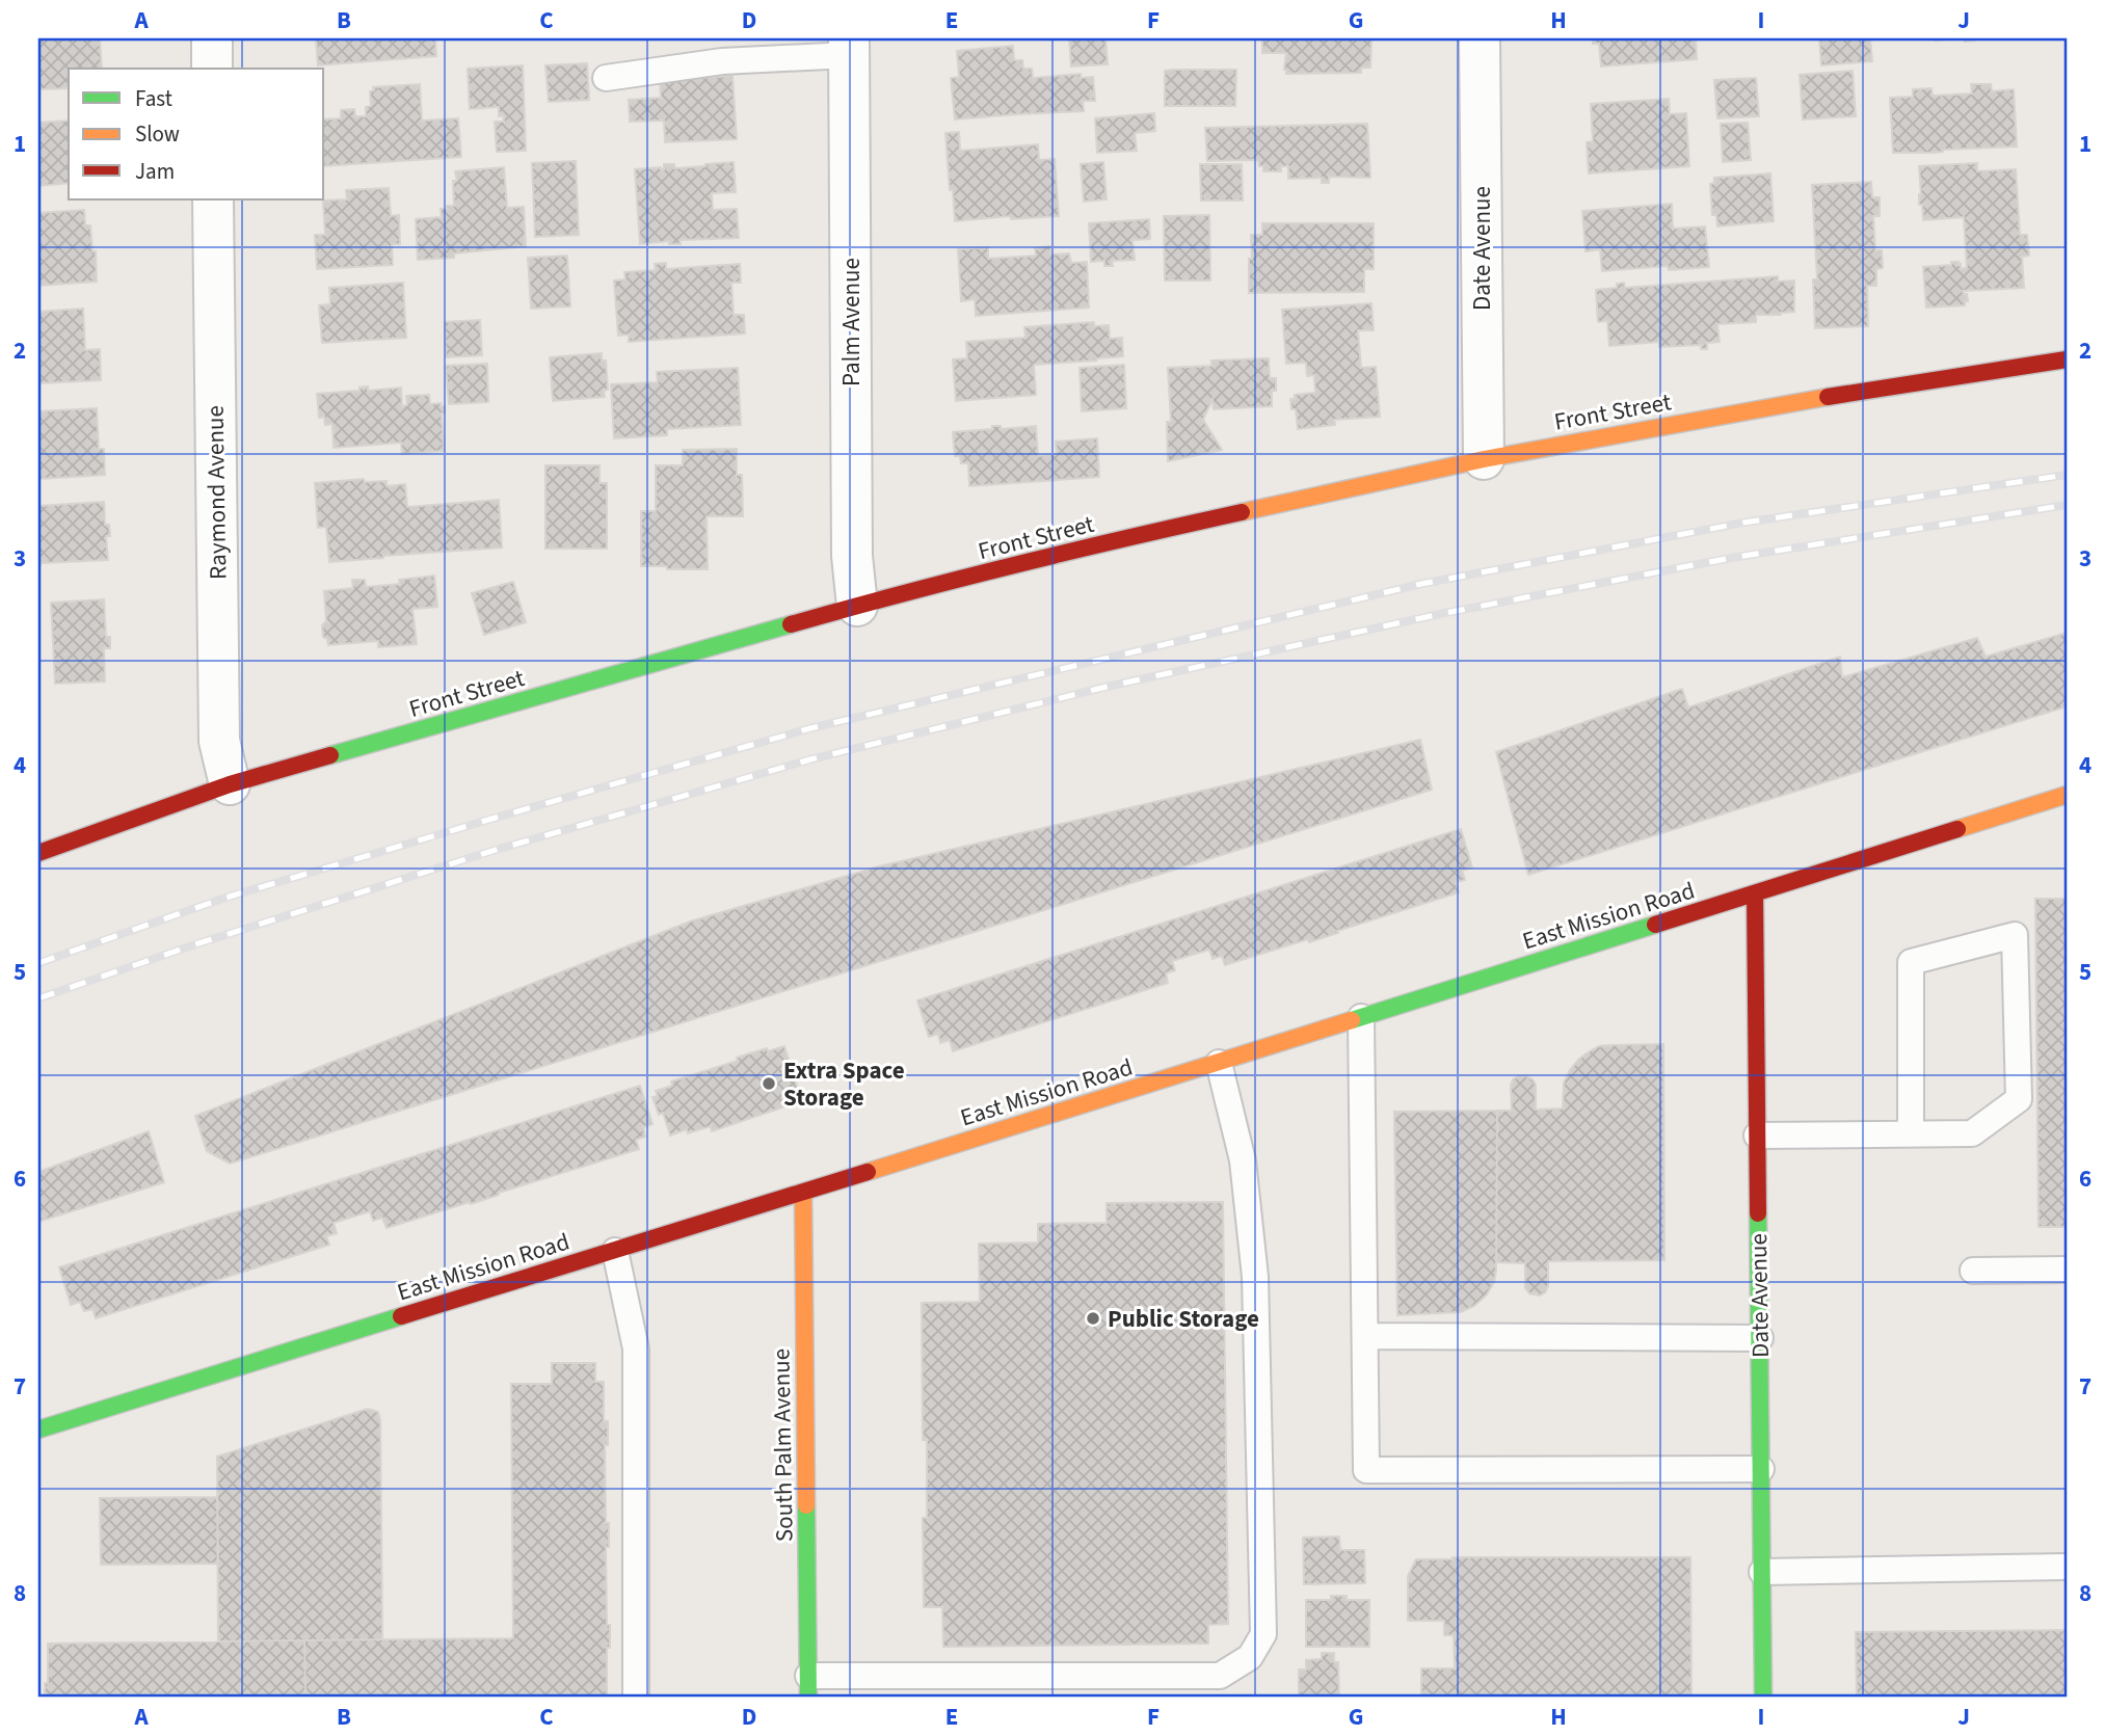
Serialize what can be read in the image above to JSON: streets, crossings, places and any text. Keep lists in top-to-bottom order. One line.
{"streets":{"street":["Date Avenue","Palm Avenue","Front Street","Raymond Avenue","East Mission Road","South Palm Avenue"]},"crossings":[["Date Avenue","Front Street"],["Date Avenue","East Mission Road"],["Palm Avenue","Front Street"],["Front Street","Raymond Avenue"],["East Mission Road","South Palm Avenue"]],"places":["Extra Space Storage","Public Storage"],"legend":["Fast","Slow","Jam"],"grid":{"columns":["A","B","C","D","E","F","G","H","I","J"],"rows":["1","2","3","4","5","6","7","8"]}}
